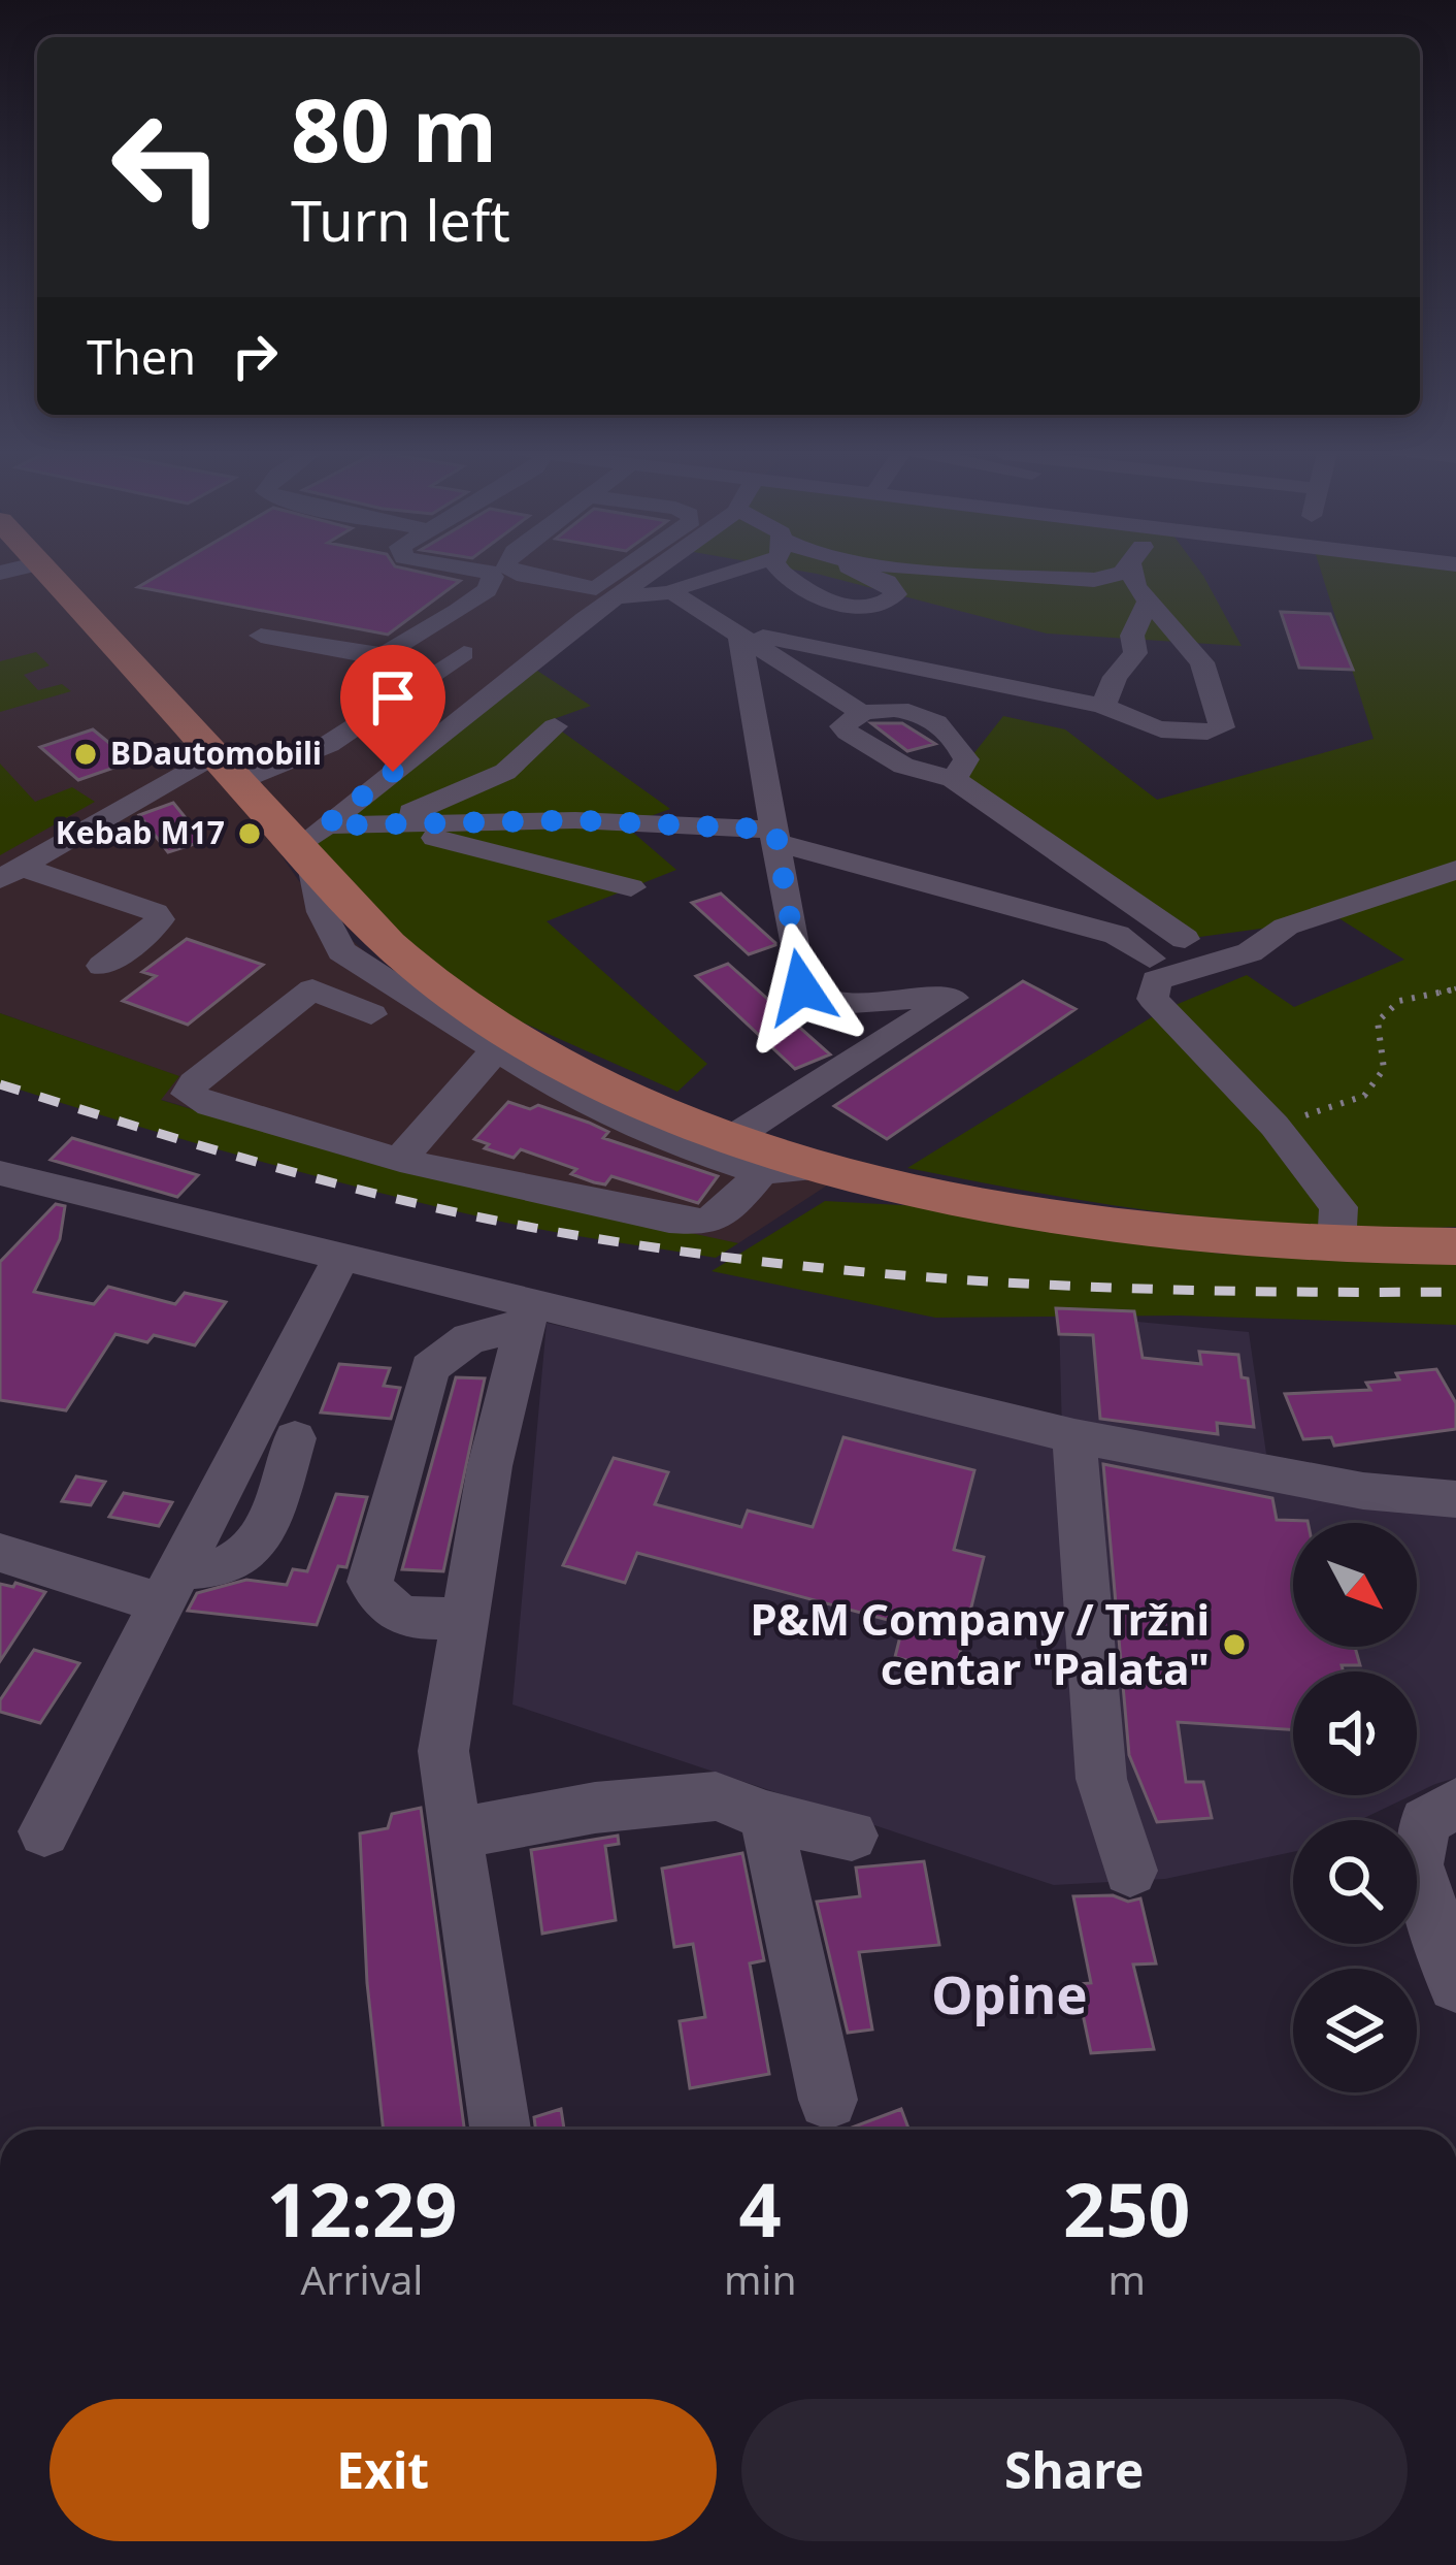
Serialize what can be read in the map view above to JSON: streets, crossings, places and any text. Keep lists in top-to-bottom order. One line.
{"districts":["Opine"],"places":["BDautomobili","Kebab M17","P&M Company / Tržni centar \"Palata\""],"north":"bottom right","page":{"turn":["80 m","Turn left"],"then":"Then","eta":["12:29","Arrival","4","min","250","m"],"buttons":["Exit","Share"]}}
